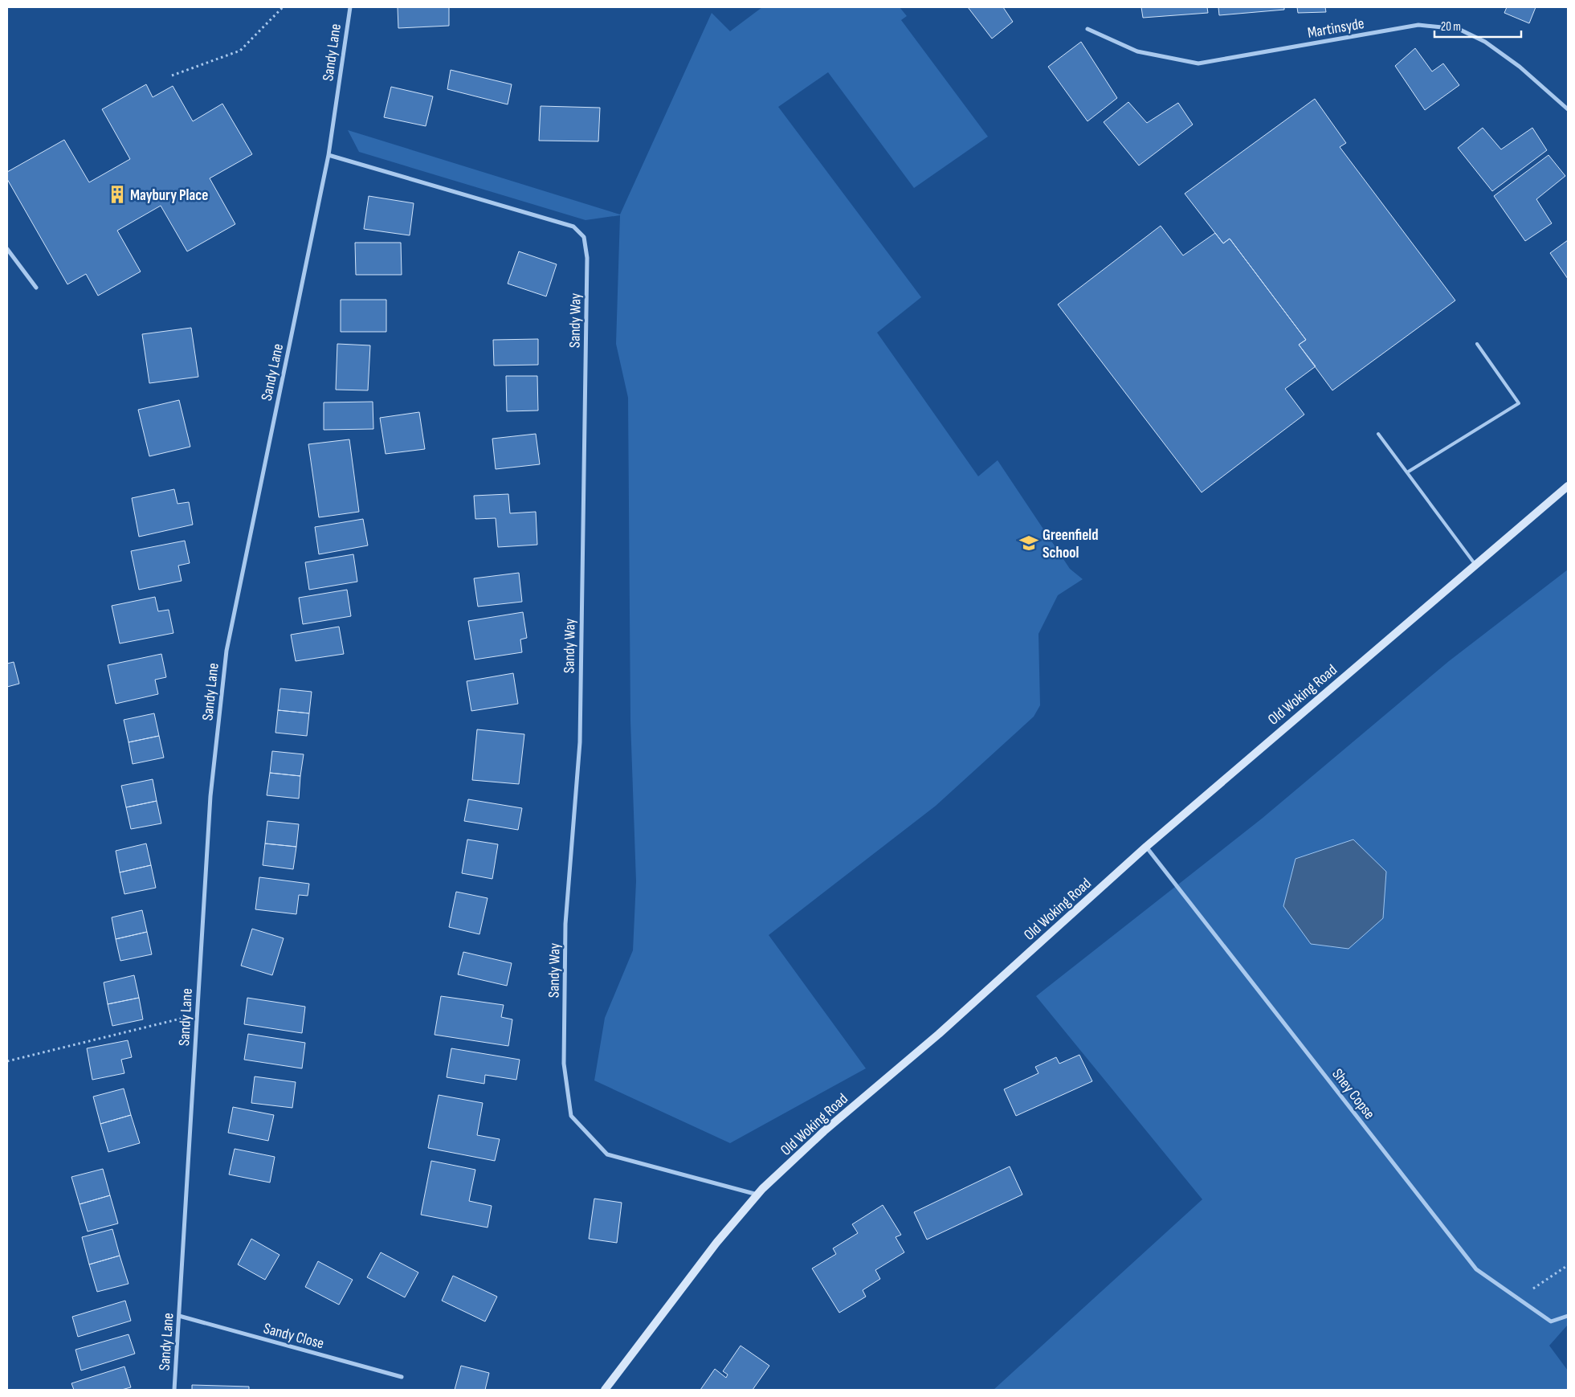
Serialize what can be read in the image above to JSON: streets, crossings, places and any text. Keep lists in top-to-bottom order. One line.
{"streets":{"main road":["Old Woking Road"],"street":["Martinsyde","Sandy Lane","Sandy Way","Shey Copse","Sandy Close"]},"crossings":[["Sandy Lane","Sandy Way"],["Sandy Lane","Sandy Close"],["Sandy Way","Old Woking Road"],["Old Woking Road","Shey Copse"]],"places":{"building":["Maybury Place"],"school or university":["Greenfield School"]},"scale_bar":"20 m"}
